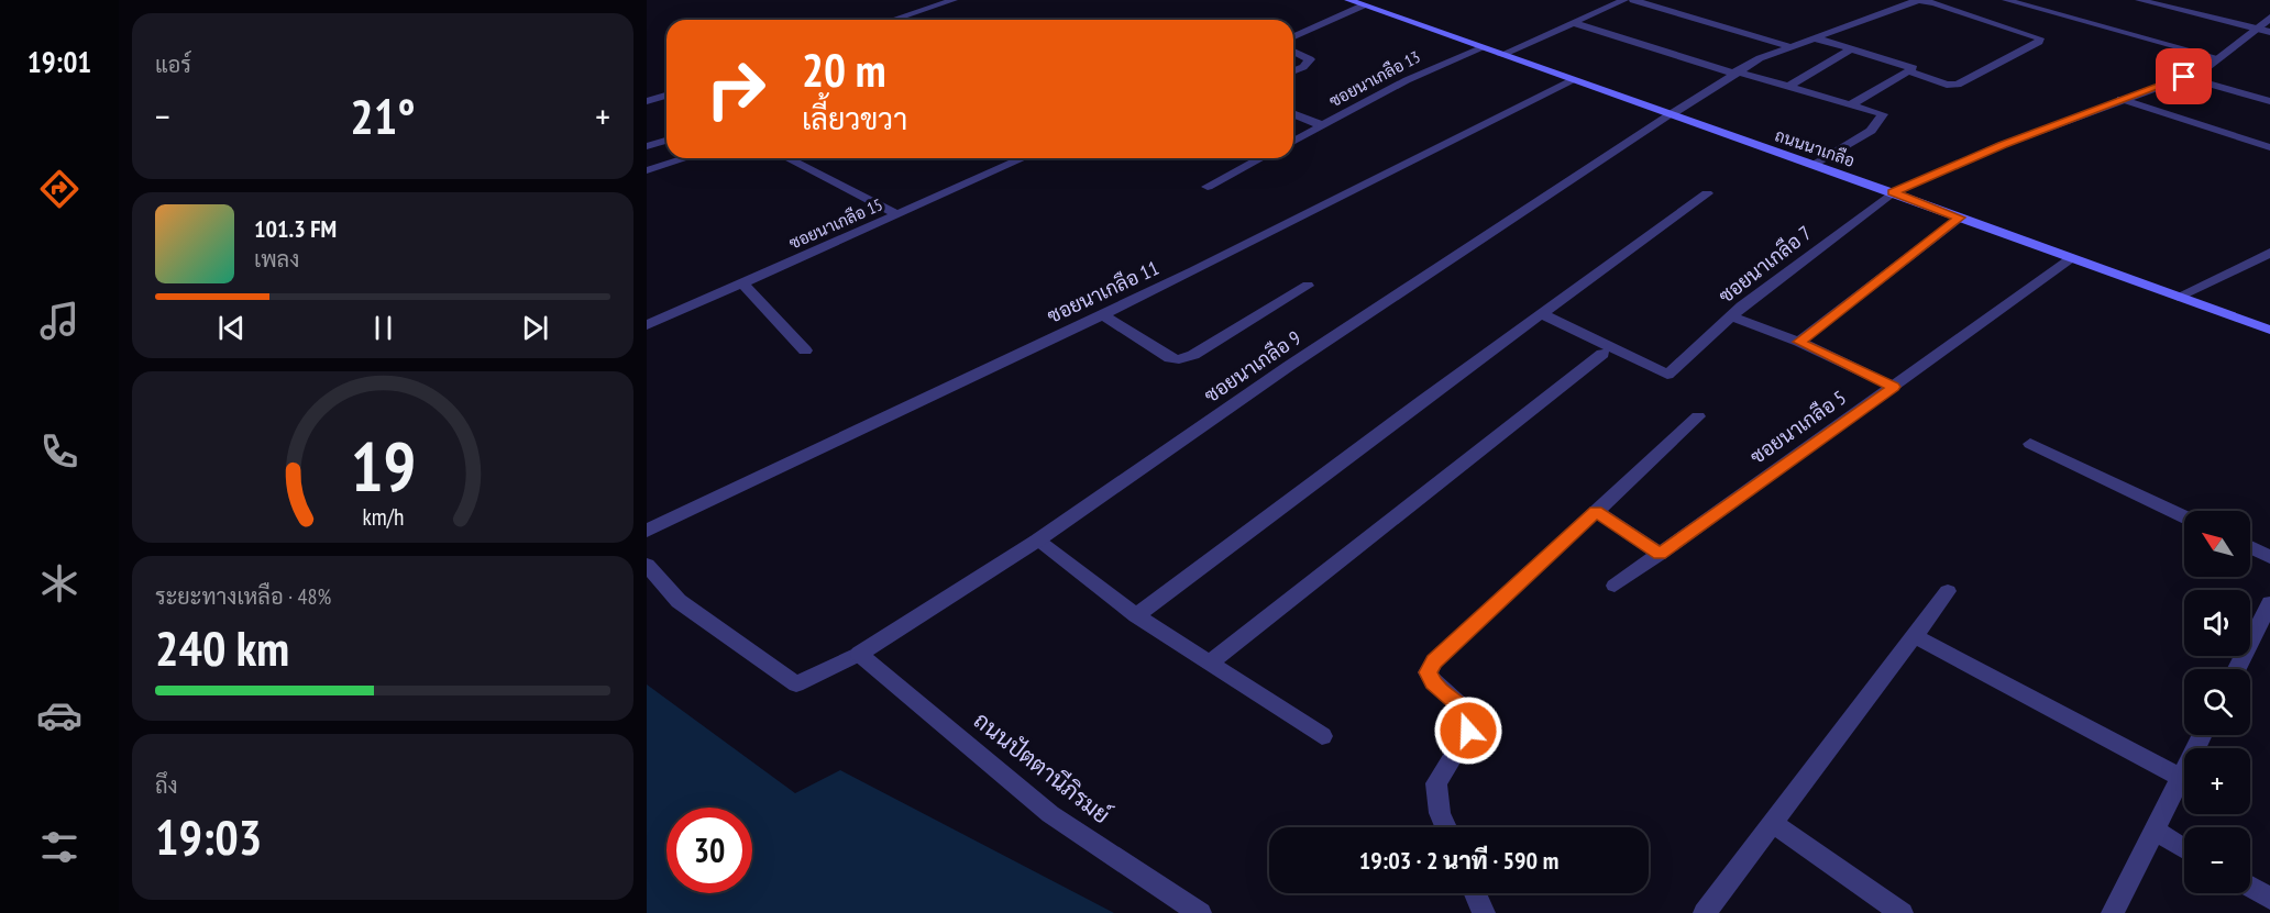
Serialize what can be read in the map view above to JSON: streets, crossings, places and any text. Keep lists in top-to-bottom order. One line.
{"streets":{"main road":["ถนนนาเกลือ"],"street":["ซอยนาเกลือ 13","ซอยนาเกลือ 15","ซอยนาเกลือ 7","ซอยนาเกลือ 11","ซอยนาเกลือ 9","ซอยนาเกลือ 5","ถนนปัตตานีภิรมย์"]},"crossings":[["ซอยนาเกลือ 13","ถนนนาเกลือ"],["ถนนนาเกลือ","ซอยนาเกลือ 7"],["ถนนนาเกลือ","ซอยนาเกลือ 11"],["ถนนนาเกลือ","ซอยนาเกลือ 9"],["ถนนนาเกลือ","ซอยนาเกลือ 5"],["ซอยนาเกลือ 9","ถนนปัตตานีภิรมย์"]],"north":"top left","page":{"tabs":"19:01","tile":["แอร์",["ระยะทางเหลือ · 48%","240 km"],["ถึง","19:03"]],"turn":["20 m","เลี้ยวขวา"],"heat":["−","21°","+"],"song":["101.3 FM","เพลง"],"map_buttons":["+","−"],"limit":"30","trip":"19:03 · 2 นาที · 590 m","gauge":["19","km/h"]}}
